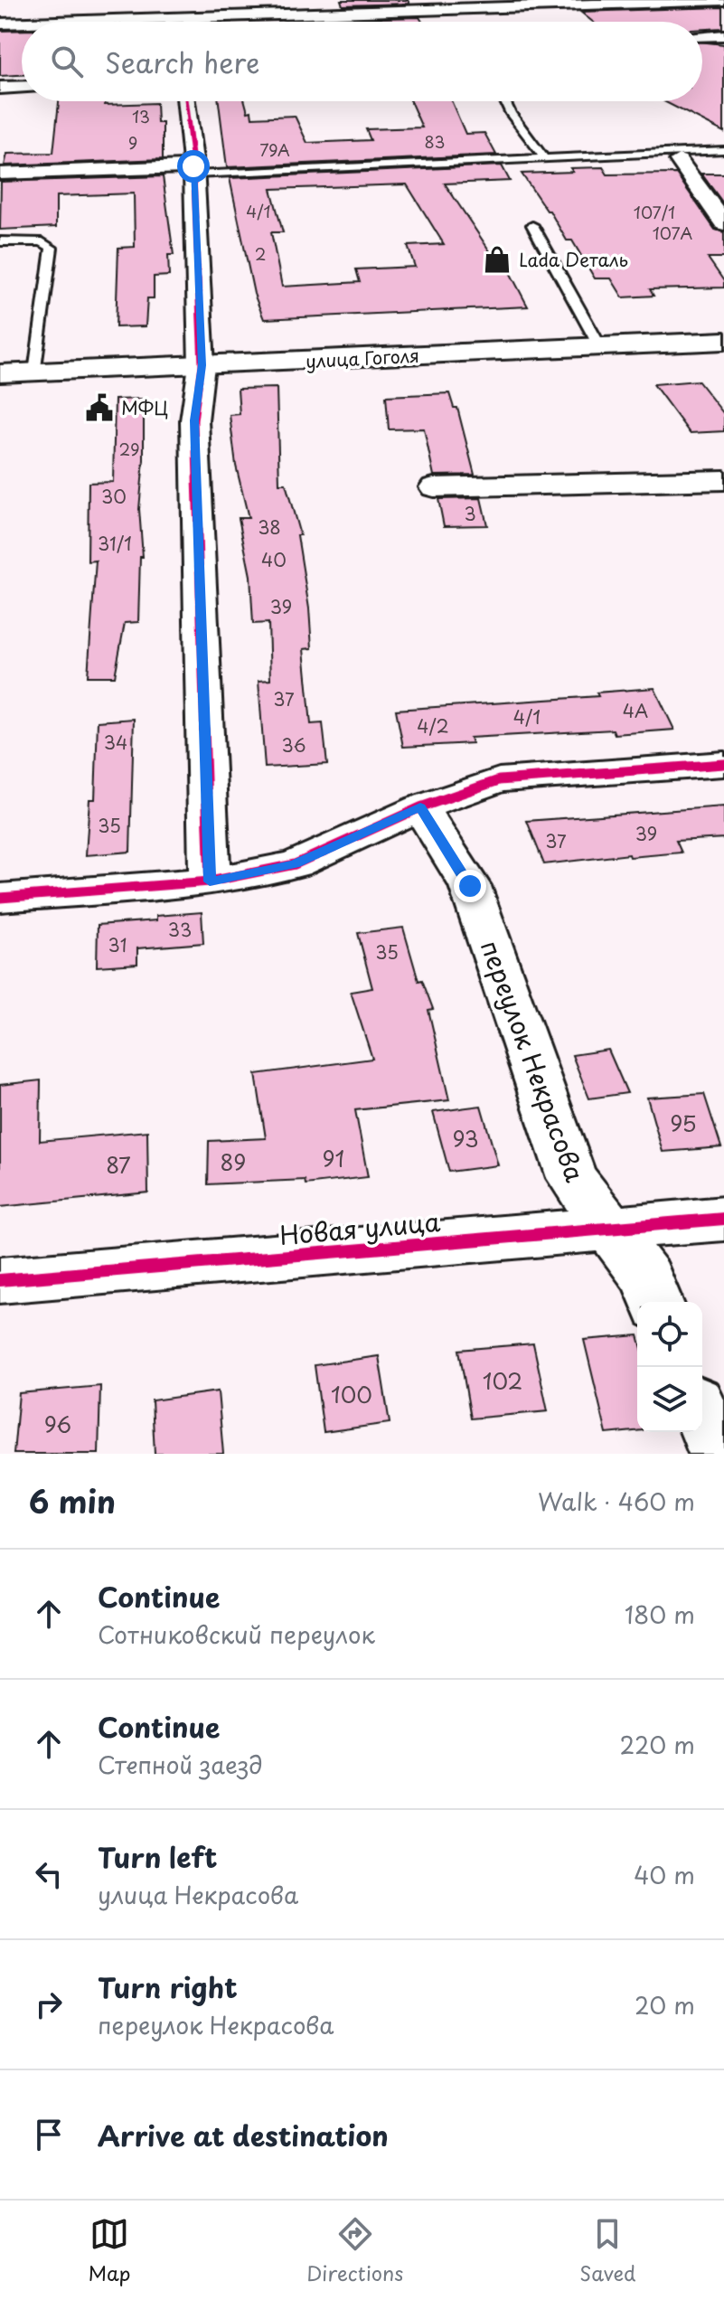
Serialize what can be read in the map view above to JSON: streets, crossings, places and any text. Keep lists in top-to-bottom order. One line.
{"streets":{"main road":["улица Гоголя"],"street":["переулок Некрасова","Новая улица"]},"crossings":[["переулок Некрасова","Новая улица"]],"places":{"shop":["Lada Dеталь"],"public building":["МФЦ"]},"house_numbers":["13","83","9","79А","4/1","107/1","107А","2","29","30","3","38","31/1","40","39","37","4А","4/1","4/2","34","36","35","39","37","33","31","35","95","93","91","89","87","102","100","96"],"page":{"search":"Search here","heading":["6 min","Walk · 460 m"],"list":[["Continue","Сотниковский переулок","180 m"],["Continue","Степной заезд","220 m"],["Turn left","улица Некрасова","40 m"],["Turn right","переулок Некрасова","20 m"],"Arrive at destination"],"nav":["Map","Directions","Saved"]}}
